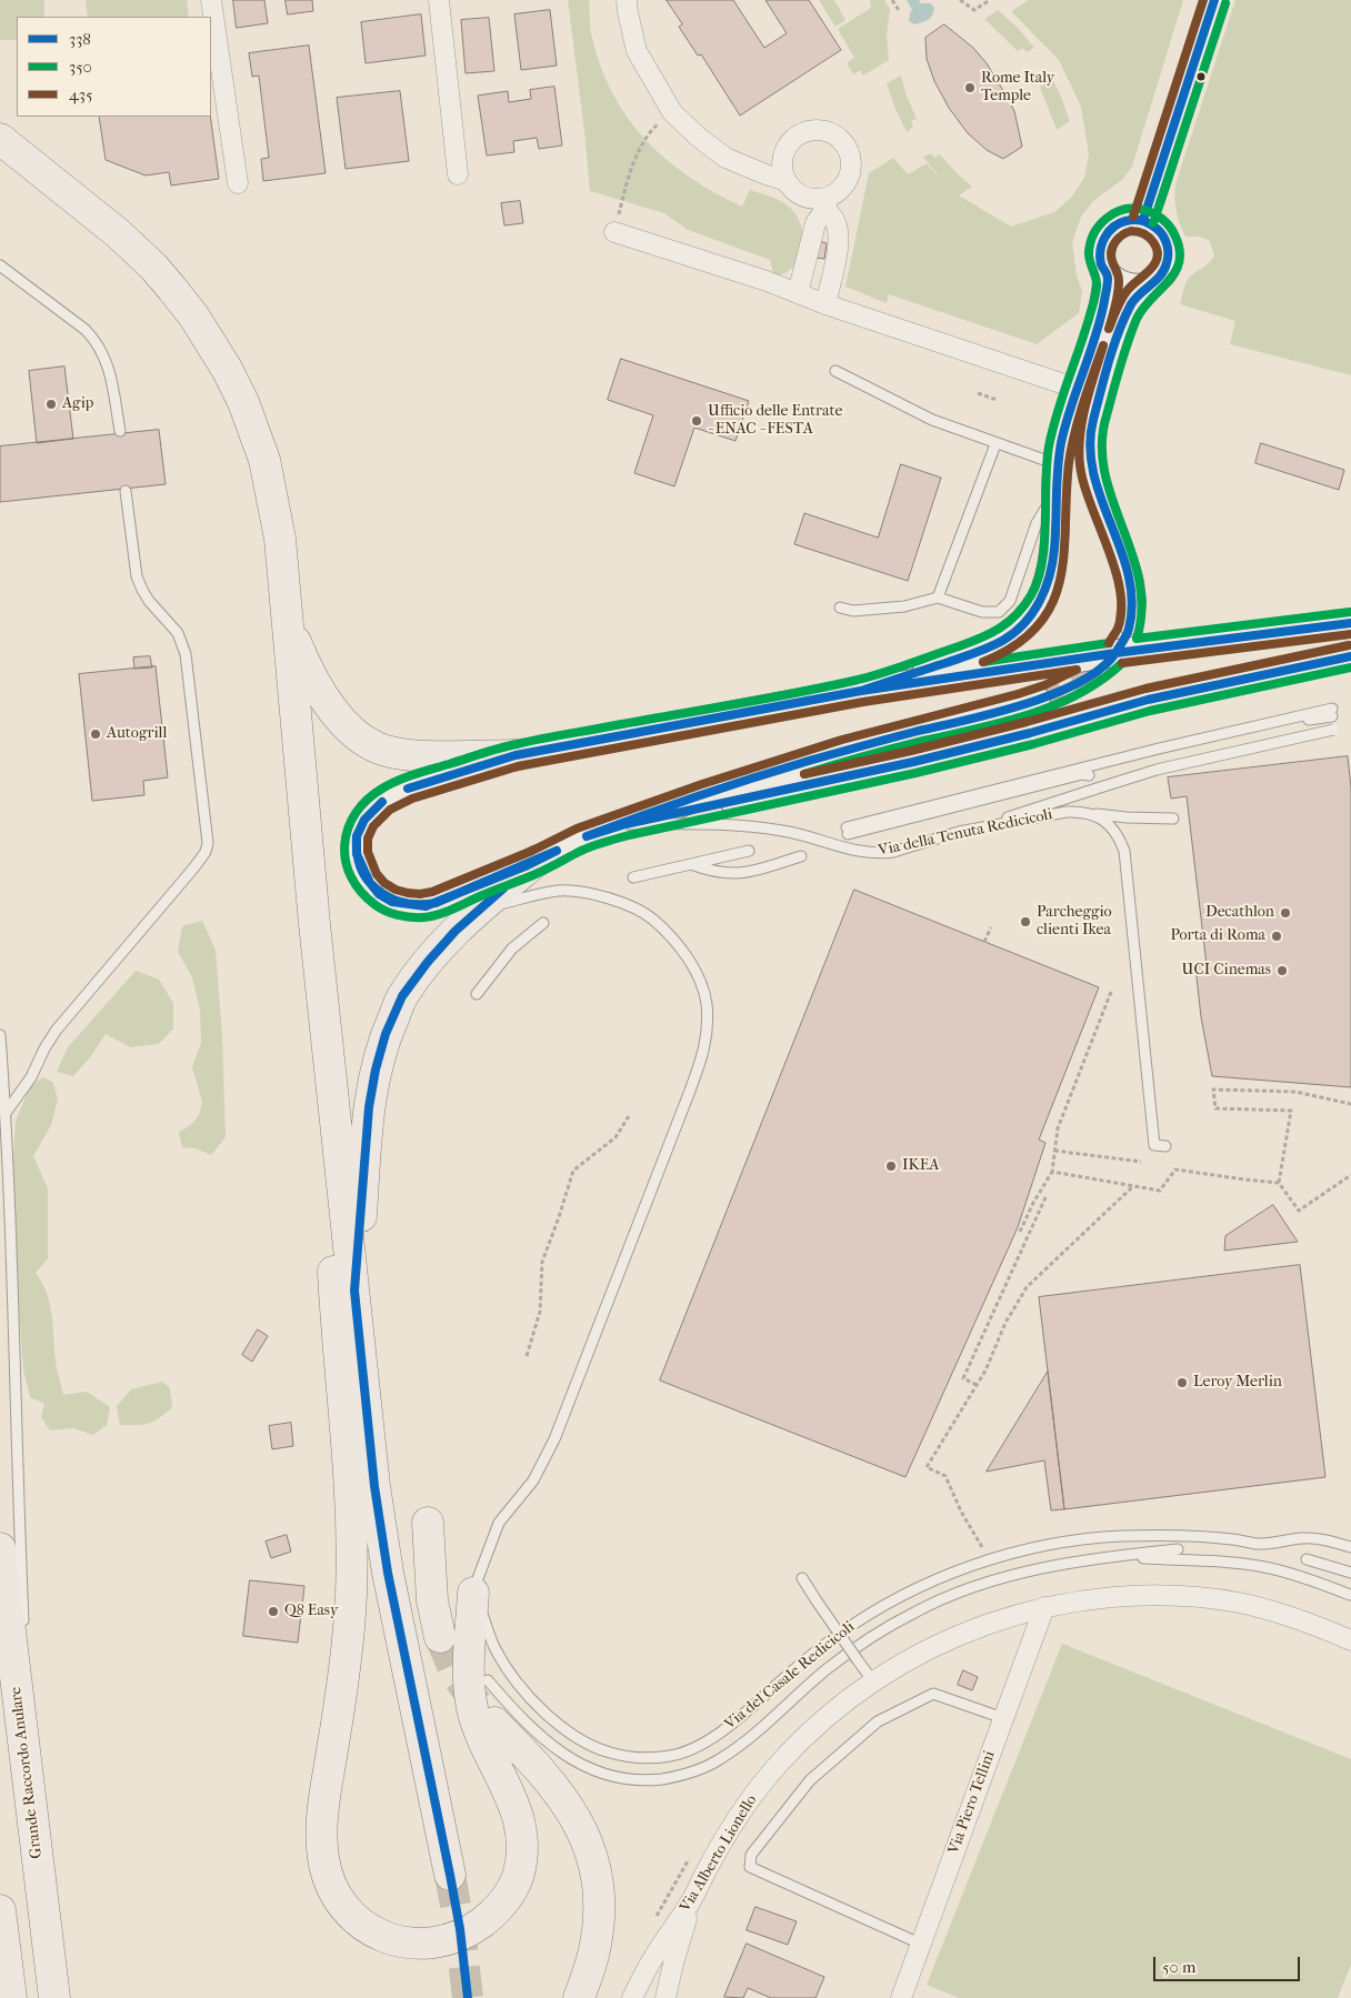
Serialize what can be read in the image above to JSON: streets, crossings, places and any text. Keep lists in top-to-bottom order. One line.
{"streets":{"highway":["Grande Raccordo Anulare"],"main road":["Via della Tenuta Redicicoli"],"street":["Via Piero Tellini","Via Alberto Lionello"],"lane":["Via del Casale Redicicoli"]},"crossings":[["Via Piero Tellini","Via Alberto Lionello"]],"places":["Rome Italy Temple","Agip","Ufficio delle Entrate - ENAC - FESTA","Autogrill","Decathlon","Parcheggio clienti Ikea","Porta di Roma","UCI Cinemas","IKEA","Leroy Merlin","Q8 Easy"],"lines":["transit line 338","transit line 435","transit line 350"],"legend":["338","350","435"],"scale_bar":"50 m"}
